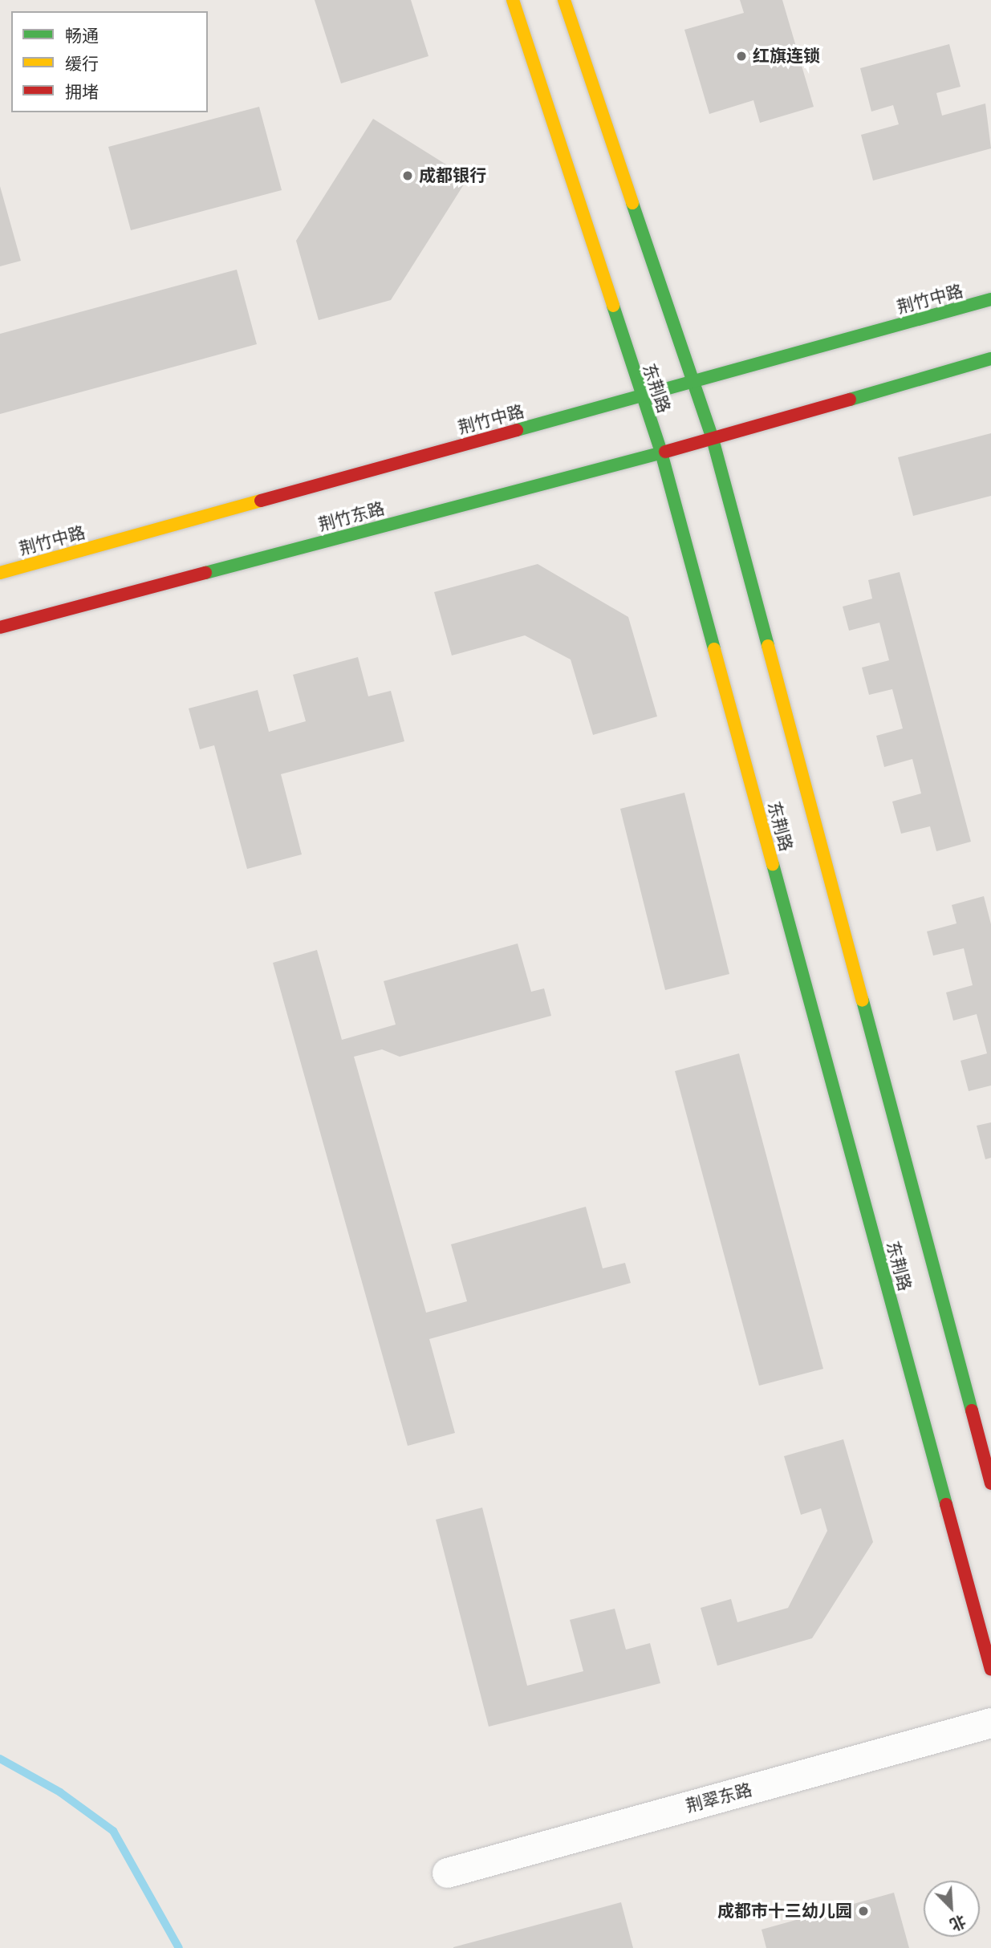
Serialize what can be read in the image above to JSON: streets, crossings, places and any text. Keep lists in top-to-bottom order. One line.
{"streets":{"street":["荆竹中路","东荆路","荆竹东路","荆翠东路"]},"crossings":[["荆竹中路","东荆路"],["东荆路","荆竹东路"]],"places":["红旗连锁","成都银行","成都市十三幼儿园"],"legend":["畅通","缓行","拥堵"],"north":"bottom right"}
